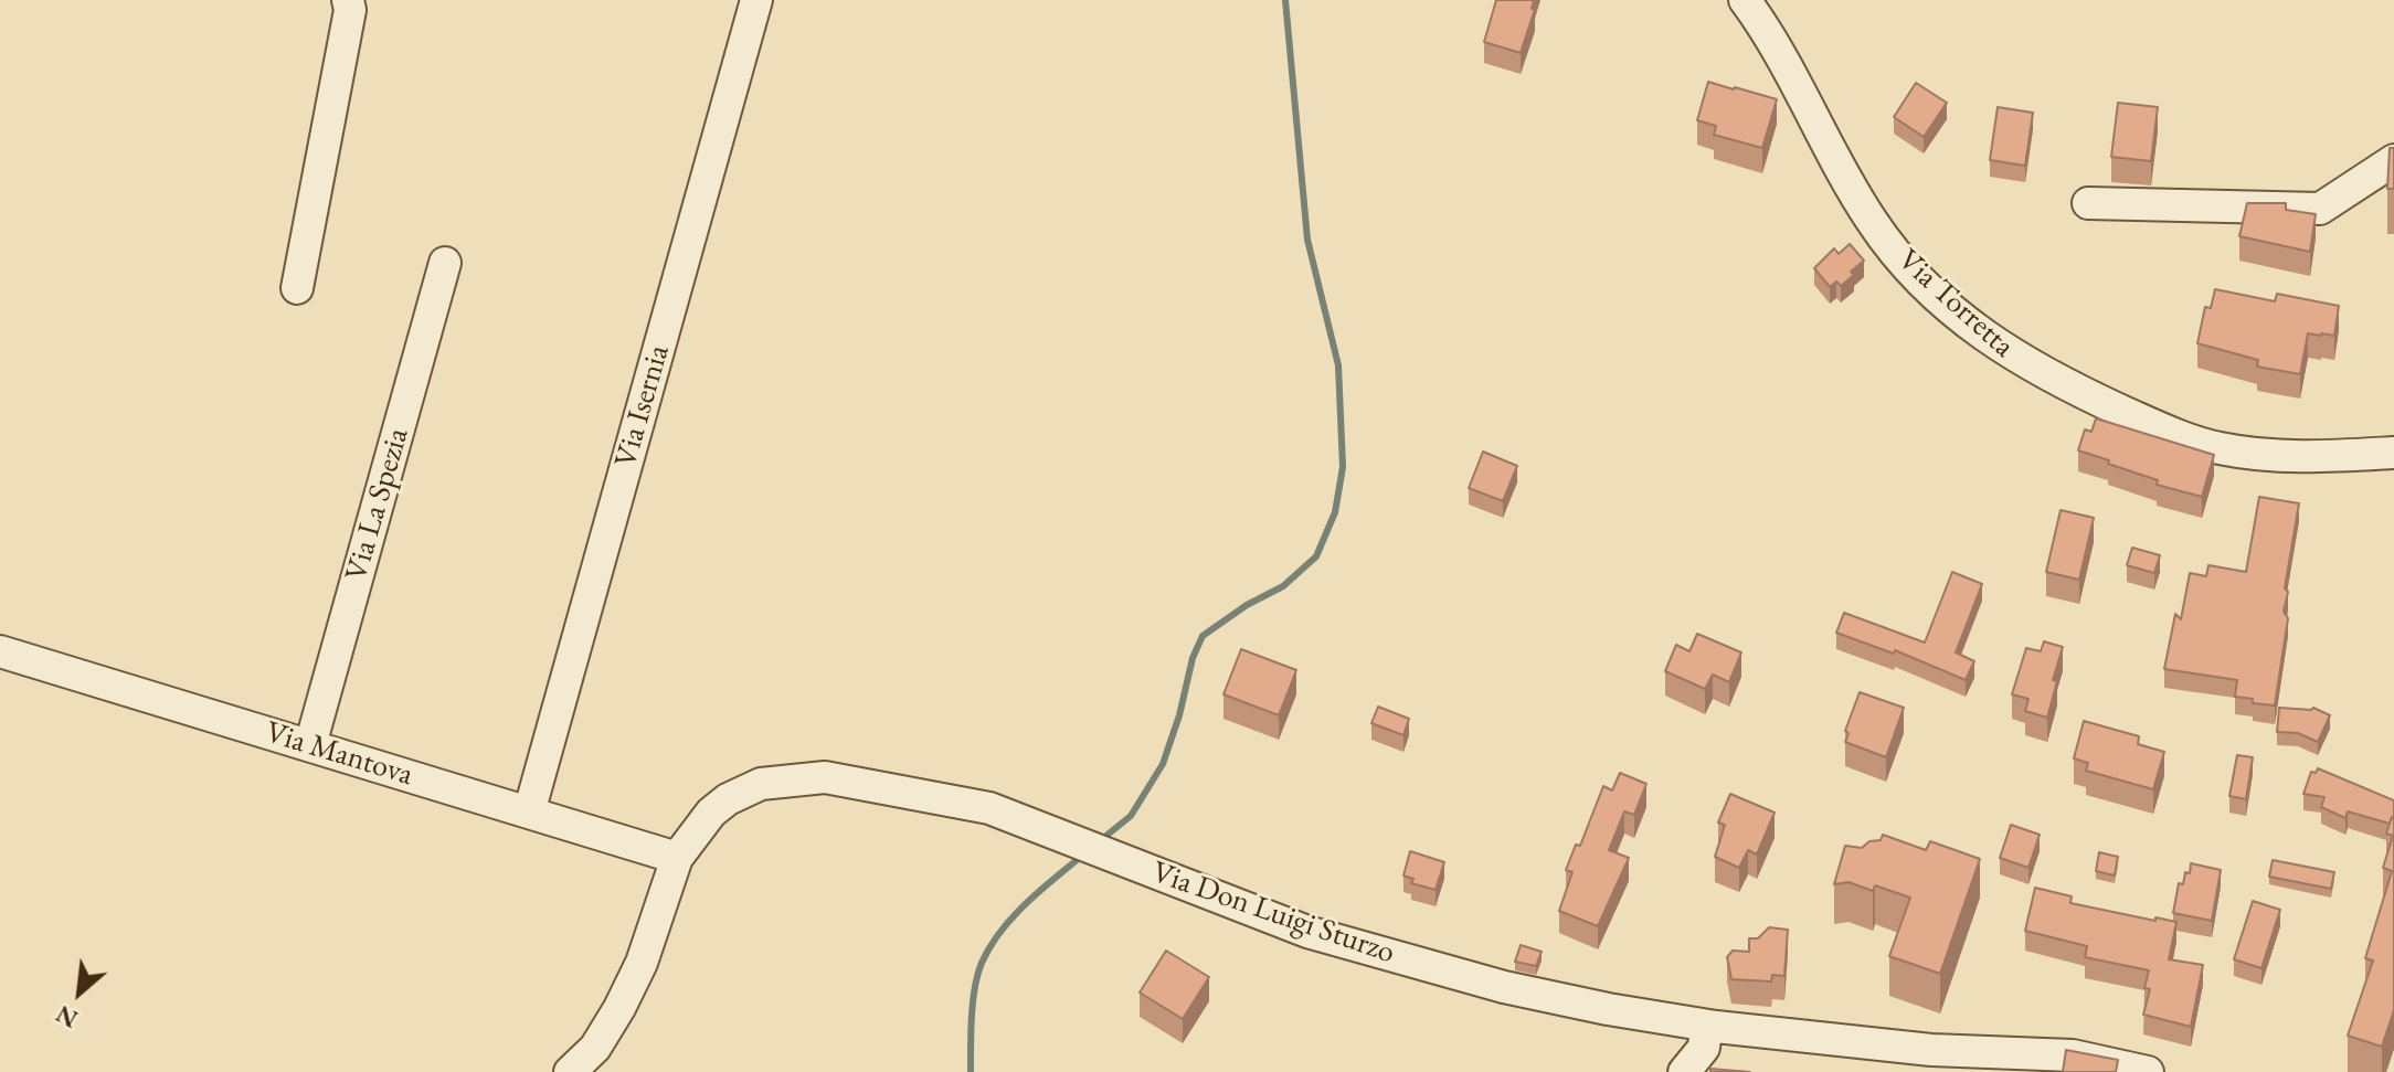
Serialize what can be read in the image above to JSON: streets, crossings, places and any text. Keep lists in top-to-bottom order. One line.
{"streets":{"street":["Via Torretta","Via Isernia","Via La Spezia","Via Mantova","Via Don Luigi Sturzo"]},"crossings":[["Via Isernia","Via Mantova"],["Via La Spezia","Via Mantova"],["Via Mantova","Via Don Luigi Sturzo"]],"north":"bottom left"}
